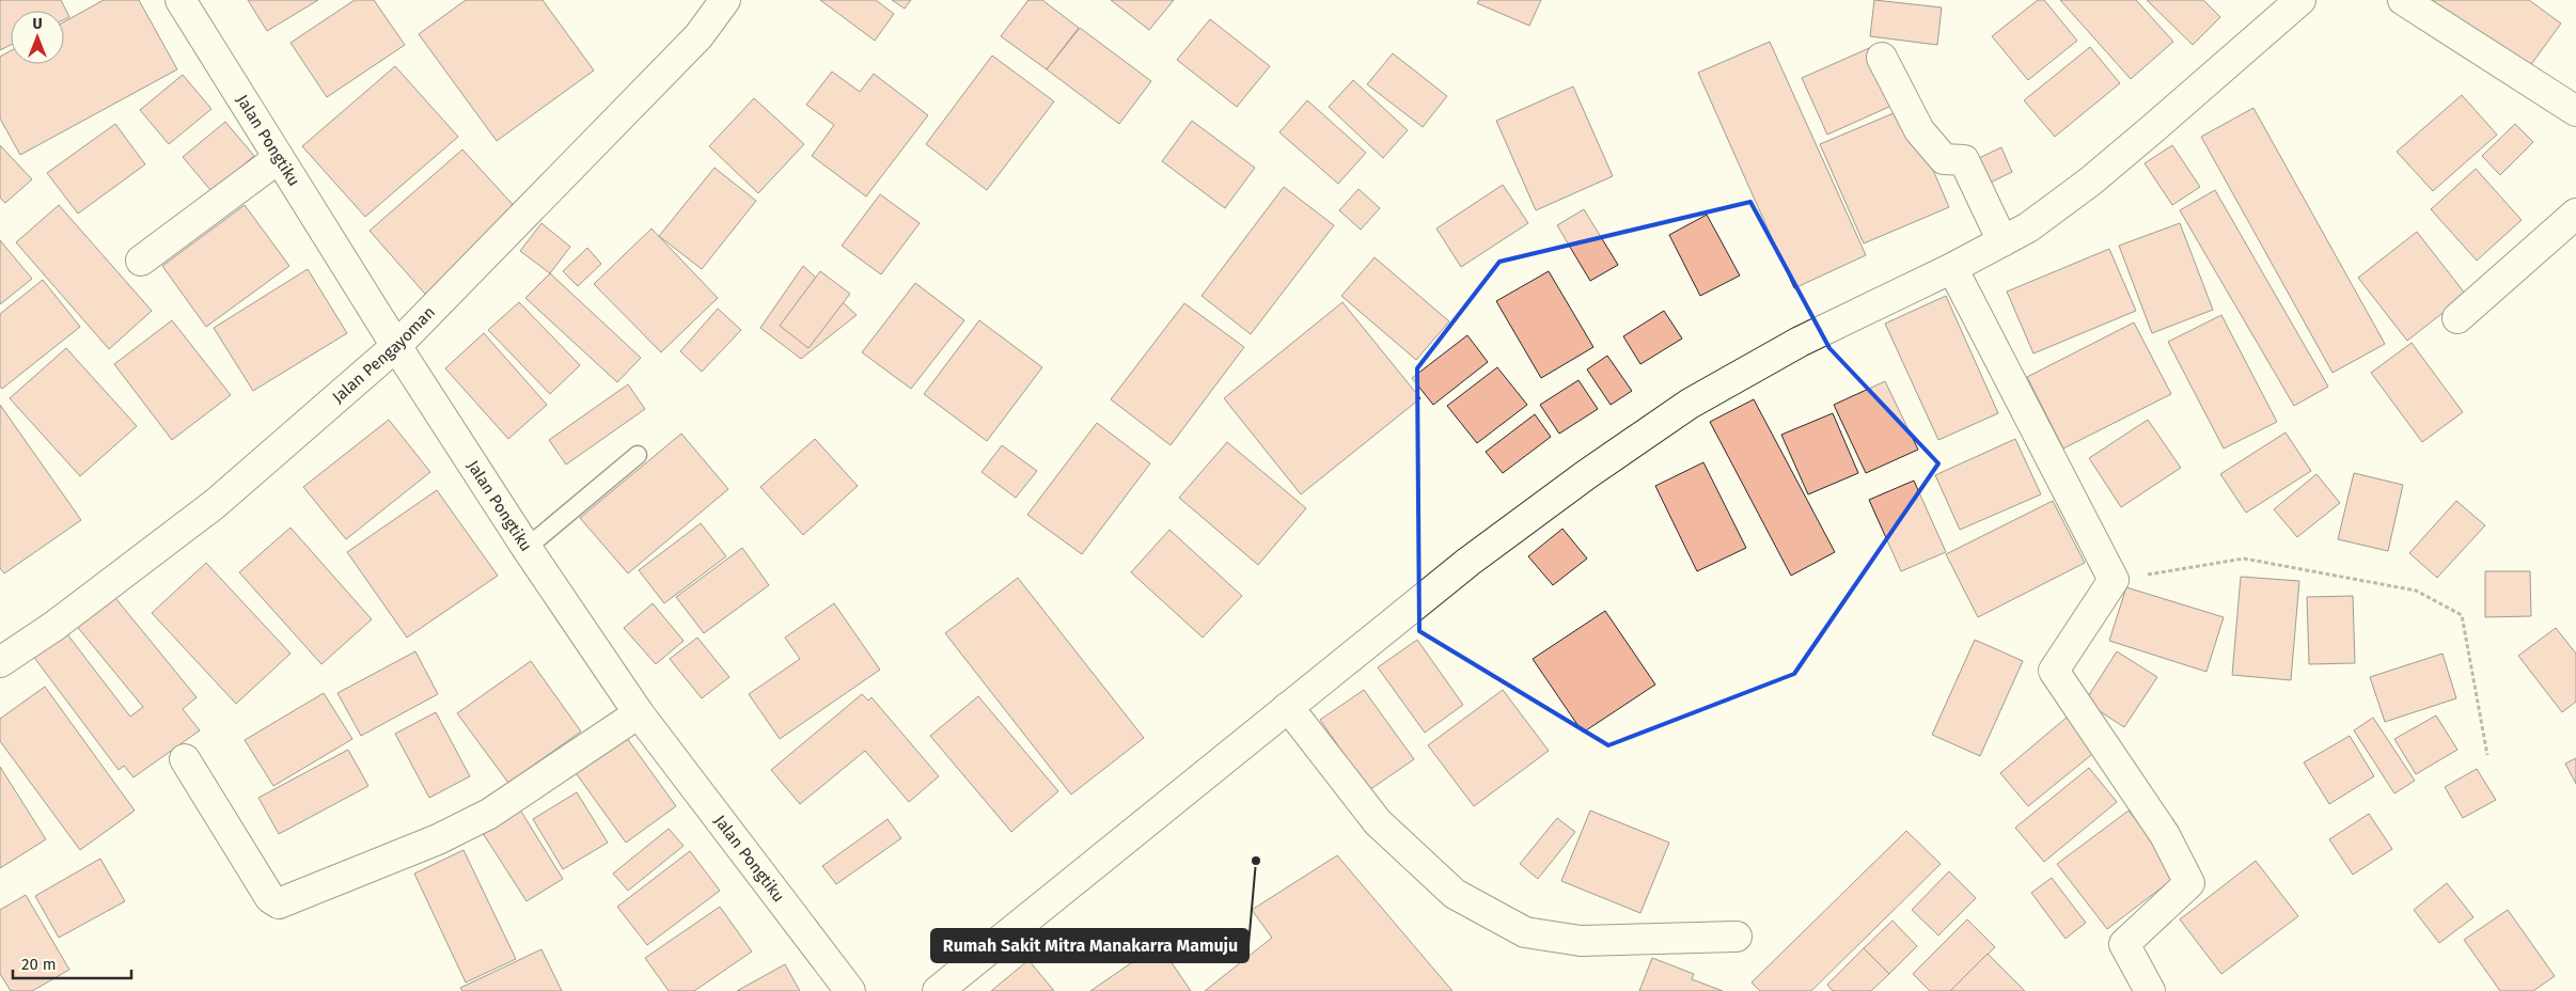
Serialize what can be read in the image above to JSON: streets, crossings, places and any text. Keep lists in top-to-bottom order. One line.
{"streets":{"street":["Jalan Pongtiku","Jalan Pengayoman"]},"crossings":[["Jalan Pongtiku","Jalan Pengayoman"]],"places":["Rumah Sakit Mitra Manakarra Mamuju"],"scale_bar":"20 m","north":"top"}
